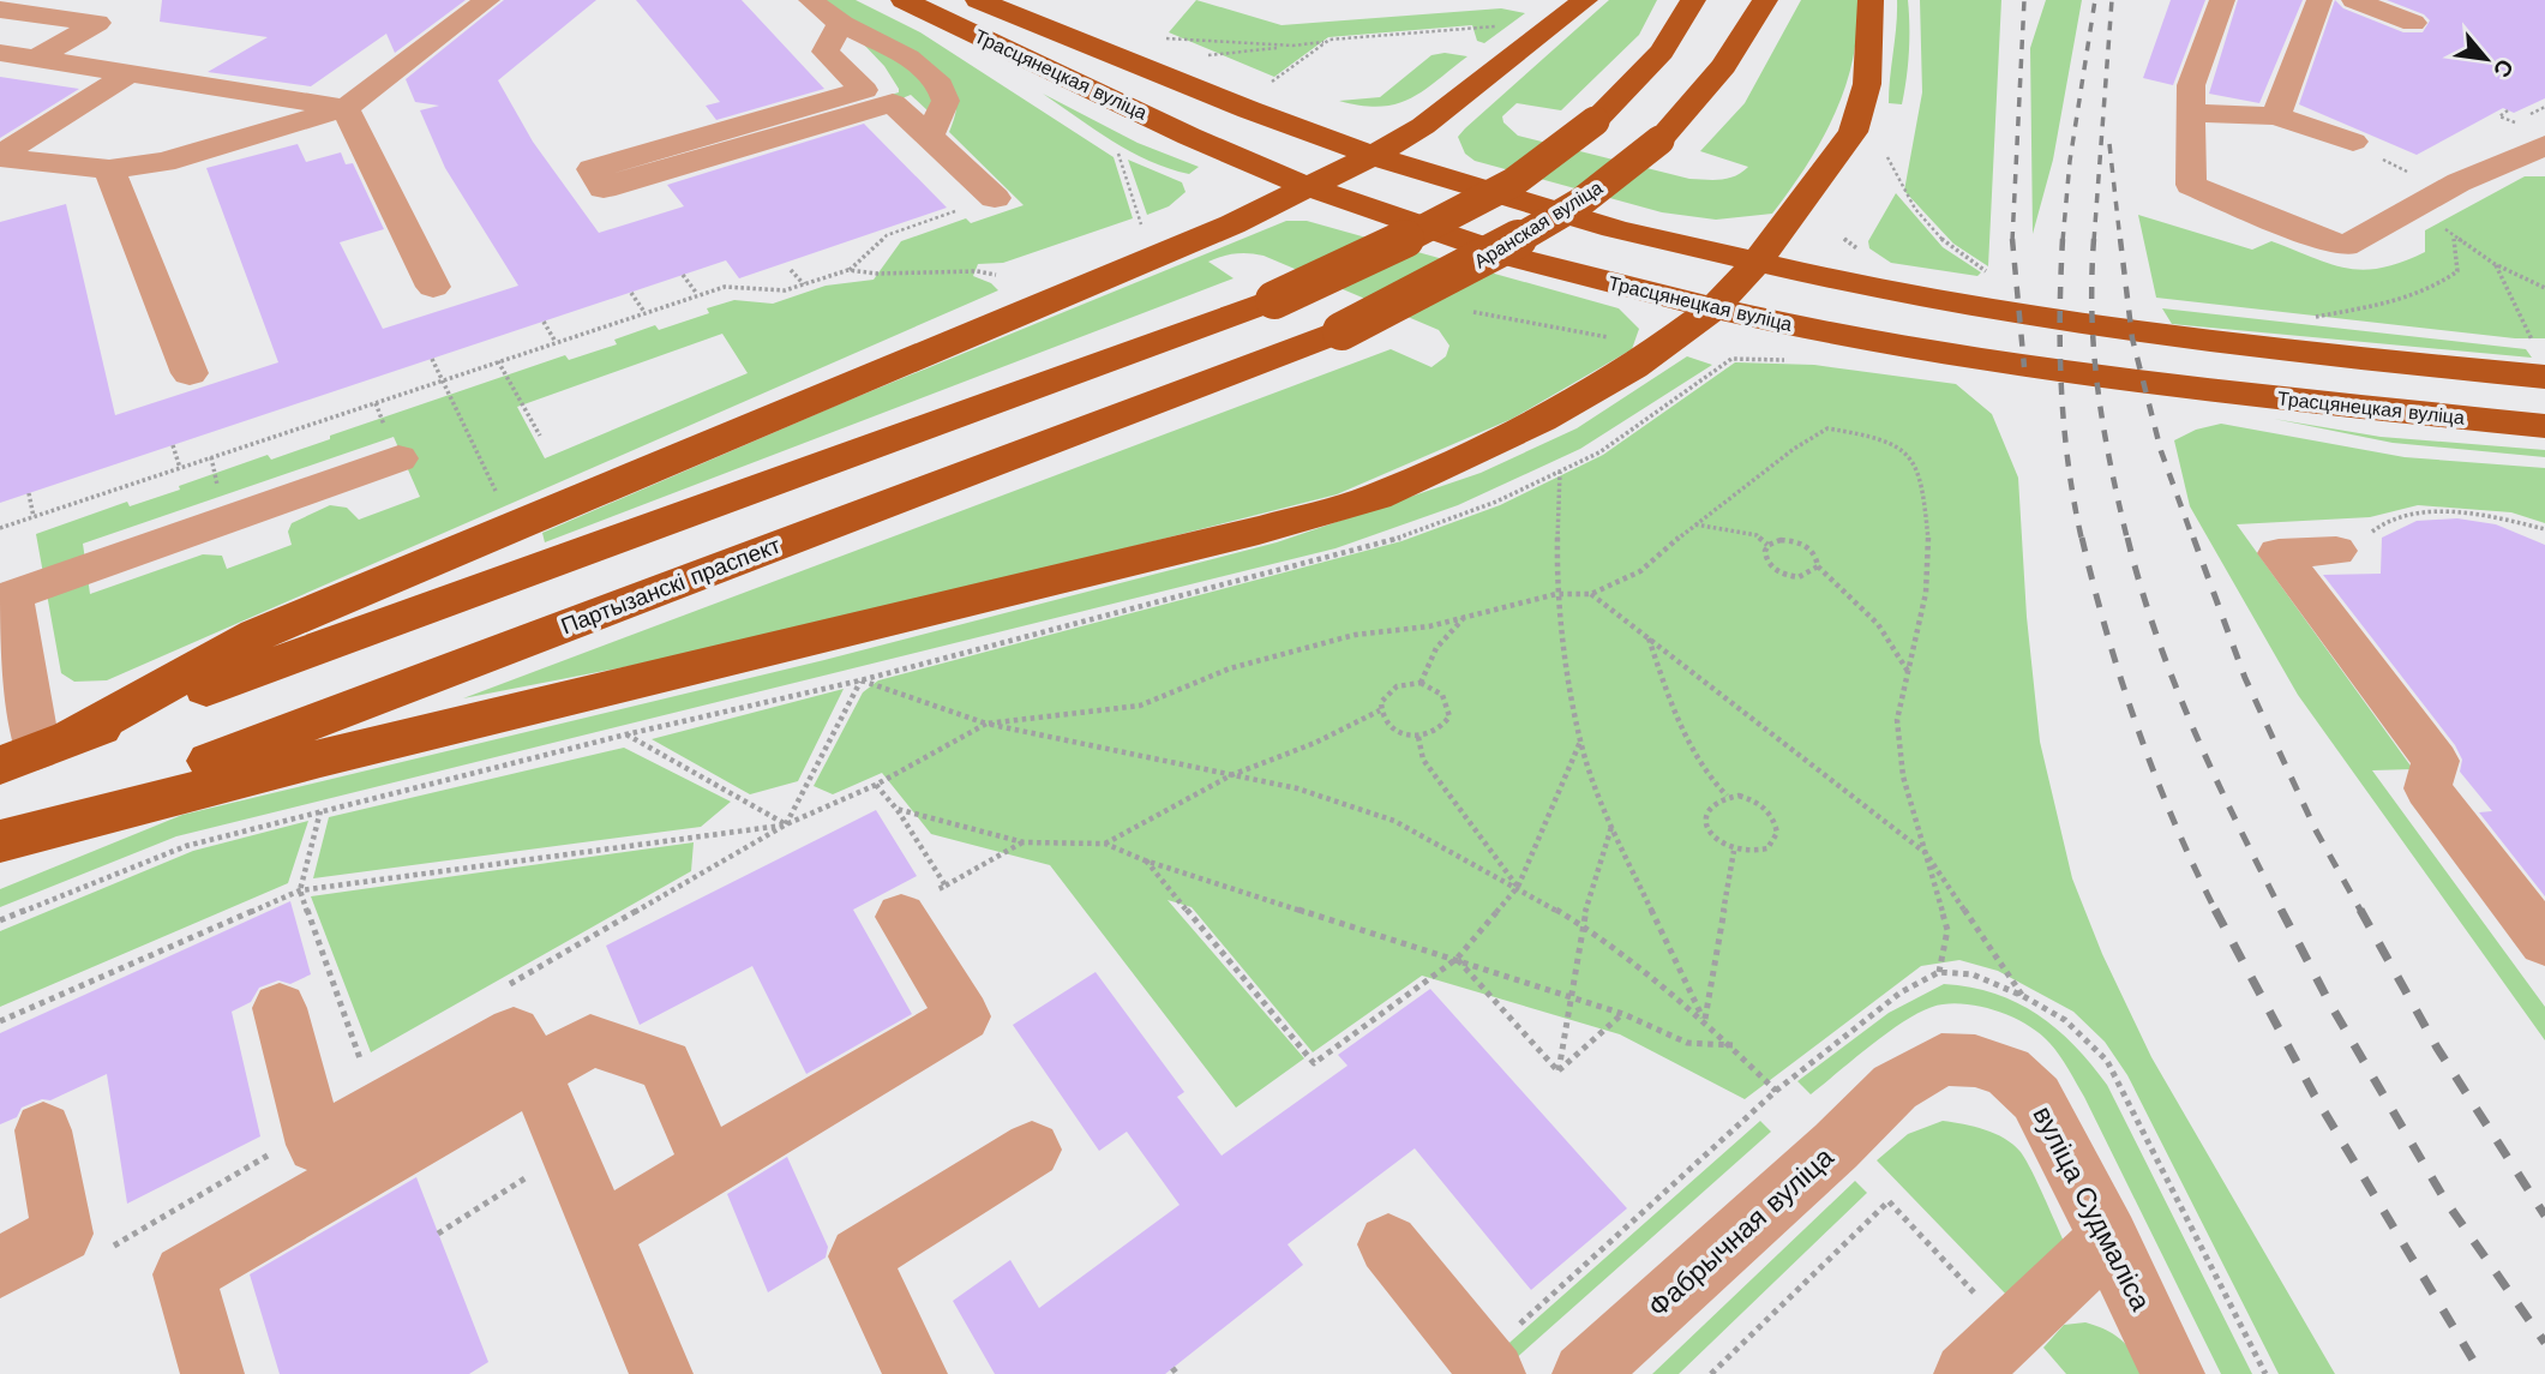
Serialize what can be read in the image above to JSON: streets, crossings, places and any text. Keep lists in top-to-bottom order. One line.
{"streets":{"main road":["Трасцянецкая вуліца","Аранская вуліца","Партызанскі праспект"],"street":["вуліца Судмаліса","Фабрычная вуліца"]},"crossings":[["Аранская вуліца","Партызанскі праспект"],["вуліца Судмаліса","Фабрычная вуліца"]],"north":"bottom right"}
